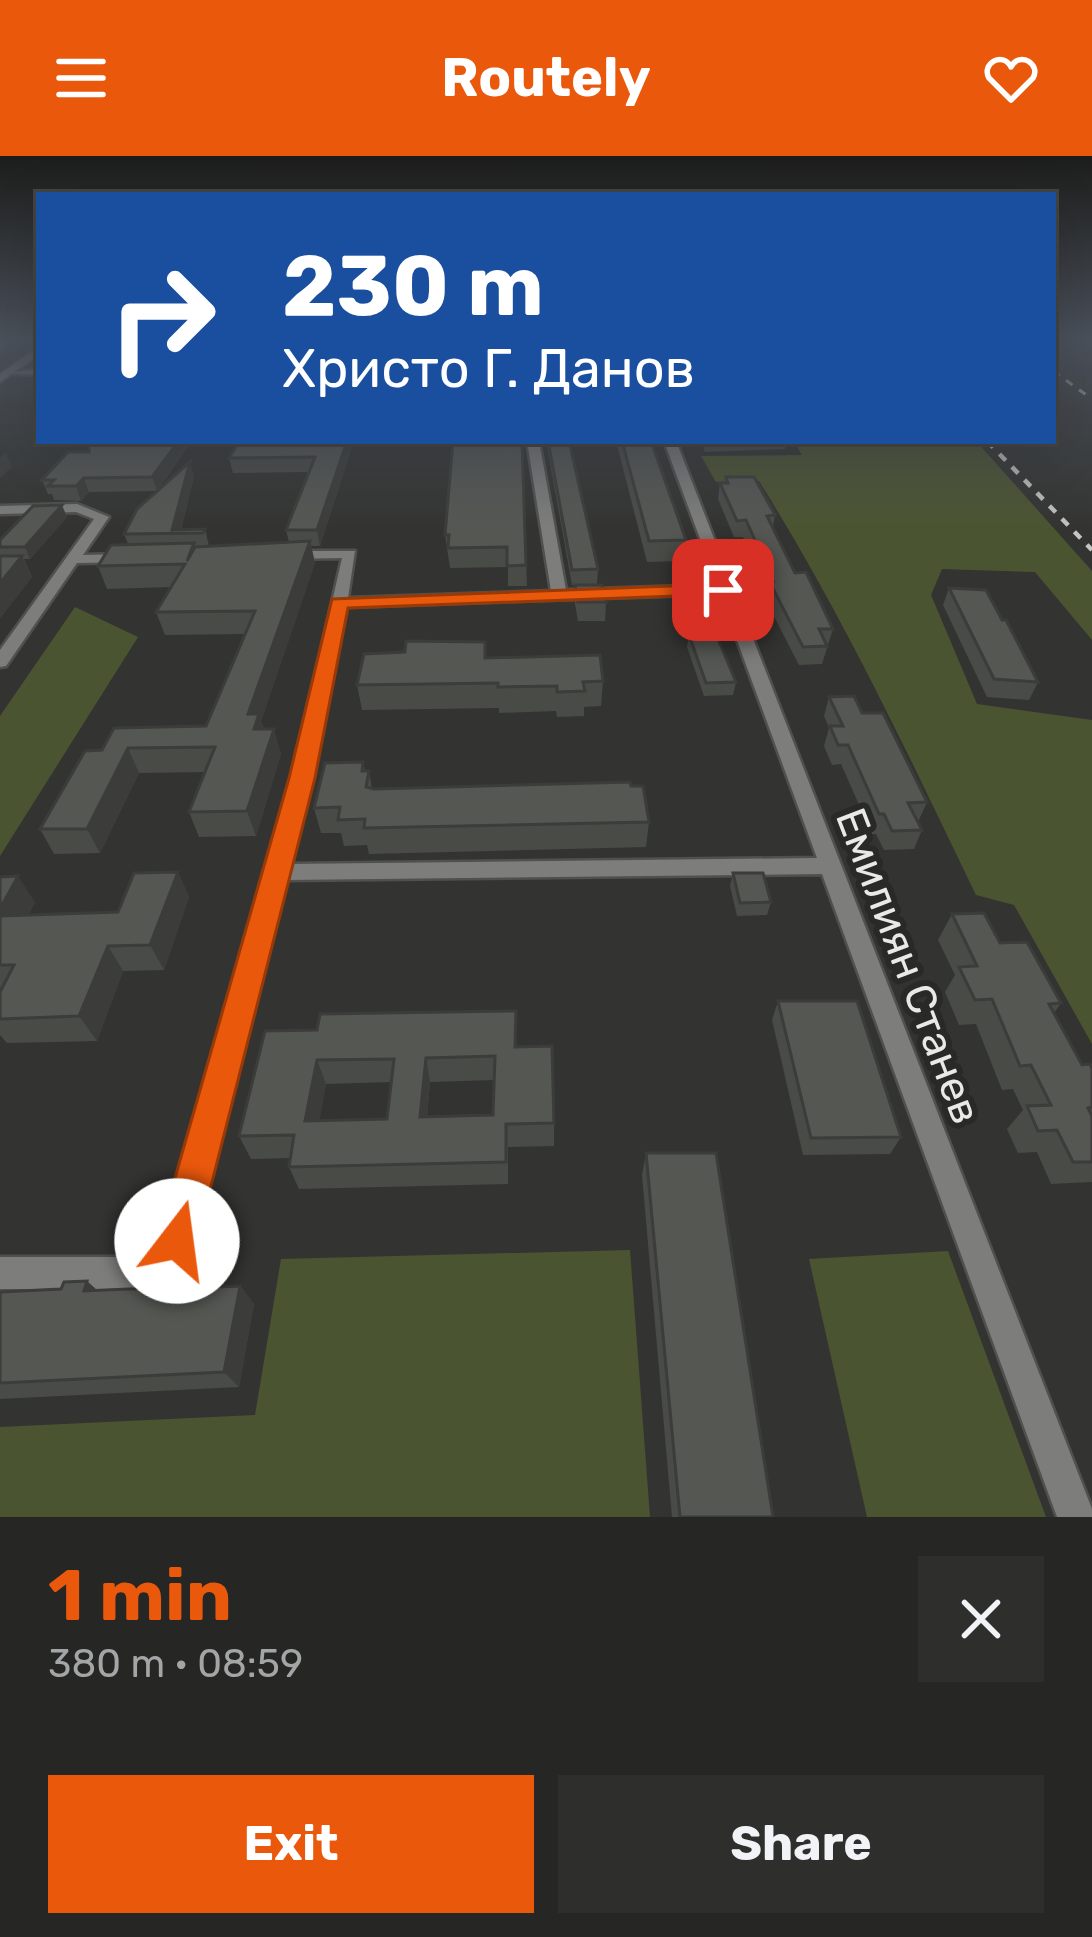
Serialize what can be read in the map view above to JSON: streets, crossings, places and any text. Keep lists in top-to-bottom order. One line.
{"streets":{"street":["Емилиян Станев"]},"page":{"header":"Routely","turn":["230 m","Христо Г. Данов"],"heading":["1 min","380 m · 08:59"],"buttons":["Exit","Share"]}}
